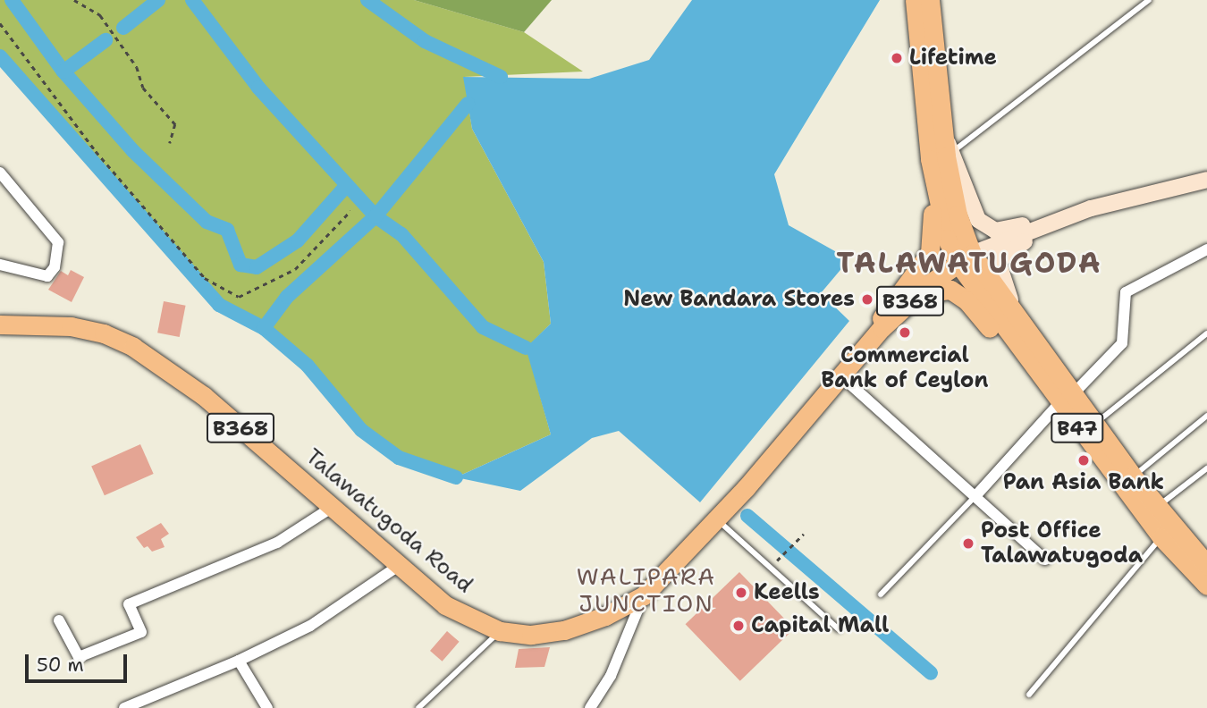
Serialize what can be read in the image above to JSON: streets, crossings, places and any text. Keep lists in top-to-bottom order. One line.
{"streets":{"main road":["B368","B47","Talawatugoda Road"]},"crossings":[["B47","Talawatugoda Road"]],"districts":["TALAWATUGODA","WALIPARA JUNCTION"],"places":["Lifetime","New Bandara Stores","Commercial Bank of Ceylon","Pan Asia Bank","Post Office Talawatugoda","Keells","Capital Mall"],"scale_bar":"50 m"}
